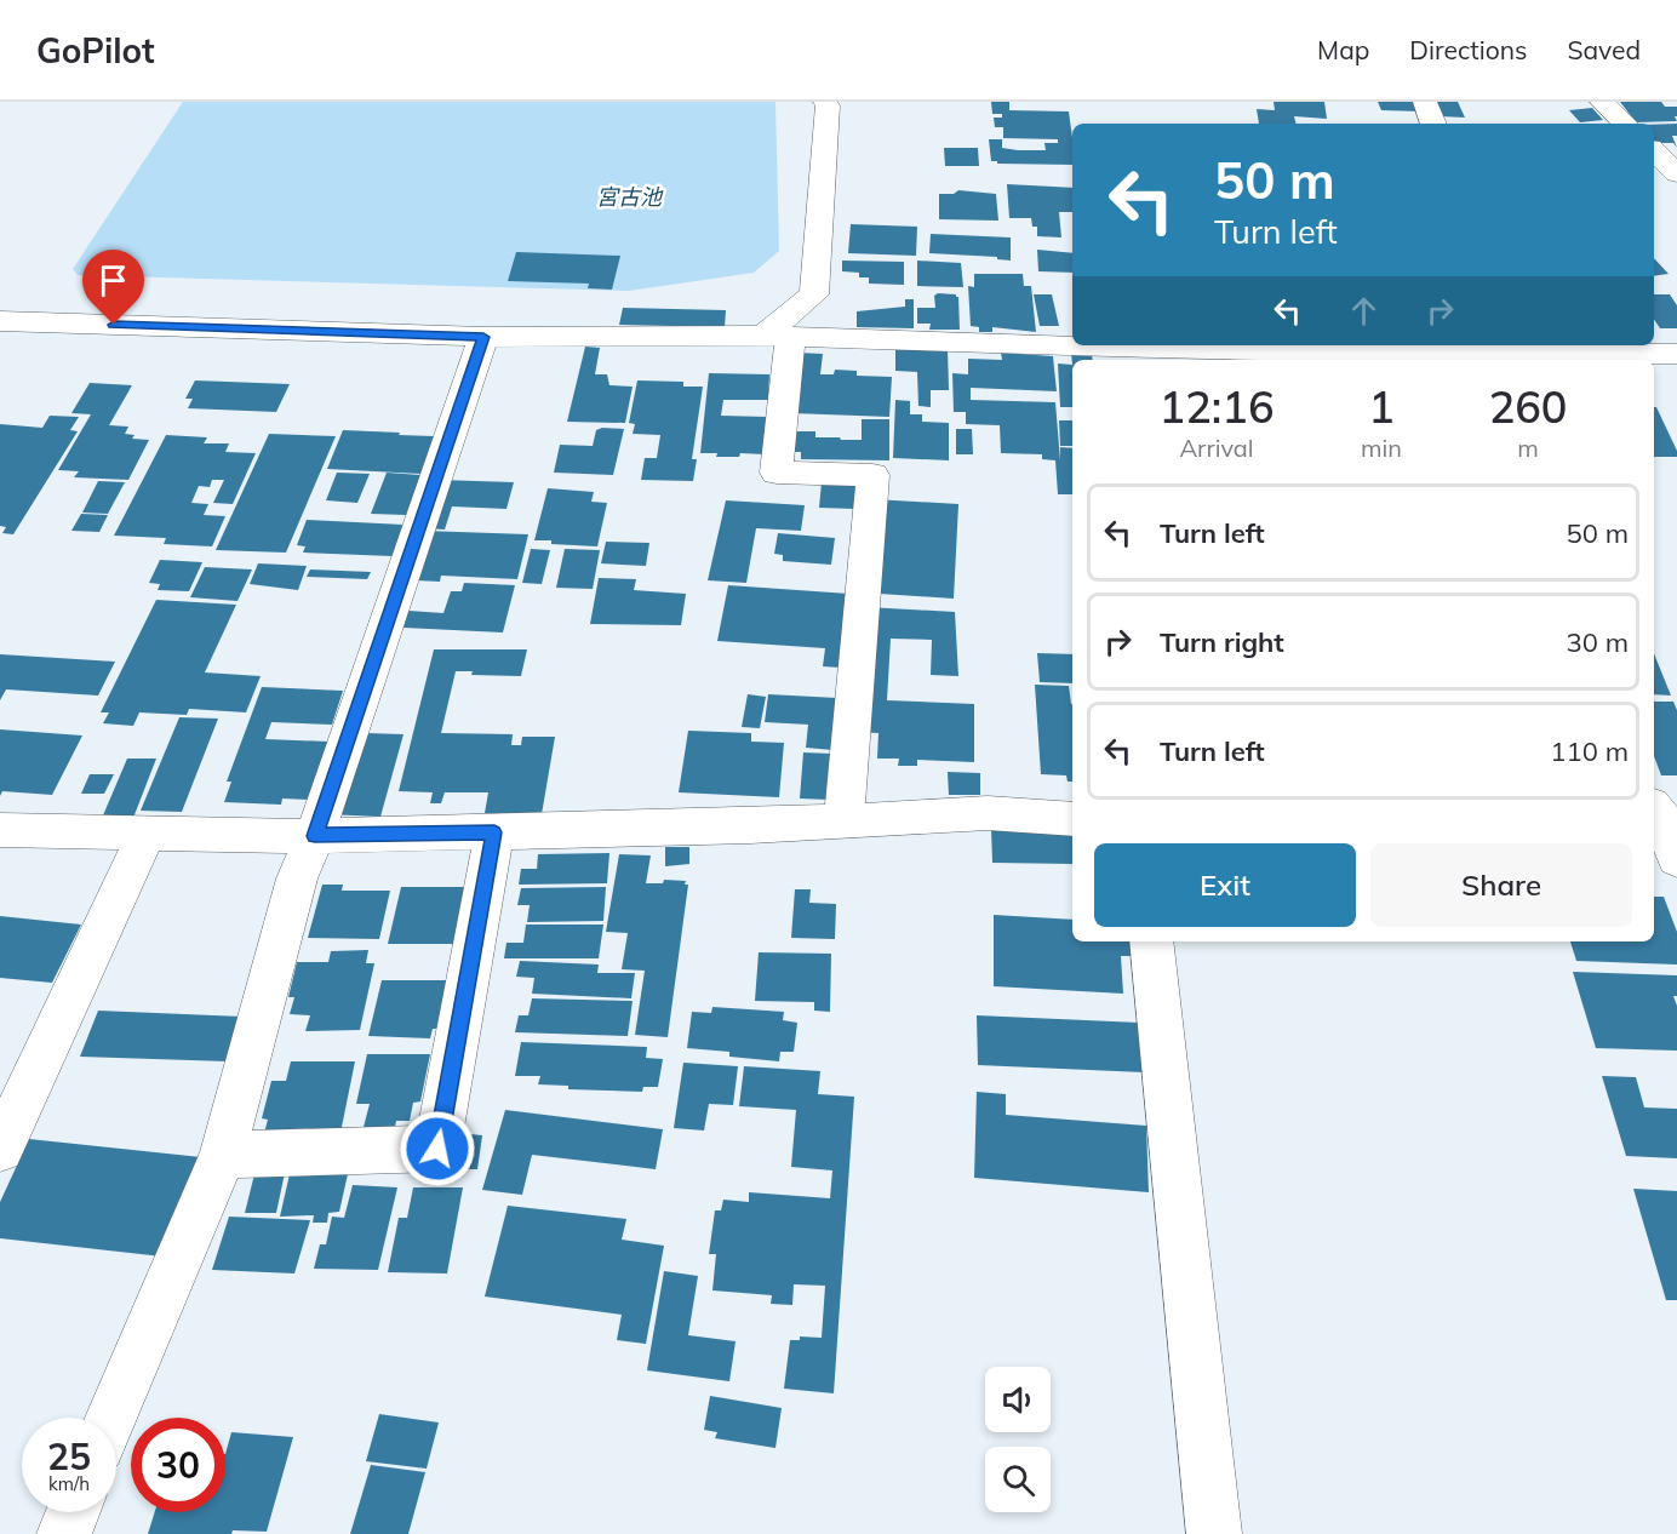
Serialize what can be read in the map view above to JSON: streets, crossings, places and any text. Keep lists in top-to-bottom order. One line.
{"water":["宮古池"],"page":{"header":"GoPilot","nav":["Map","Directions","Saved"],"turn":["50 m","Turn left"],"eta":["12:16","Arrival","1","min","260","m"],"list":[{"name":"Turn left","value":"50 m"},{"name":"Turn right","value":"30 m"},{"name":"Turn left","value":"110 m"}],"buttons":["Exit","Share"],"speed":"25 km/h","limit":"30"}}
